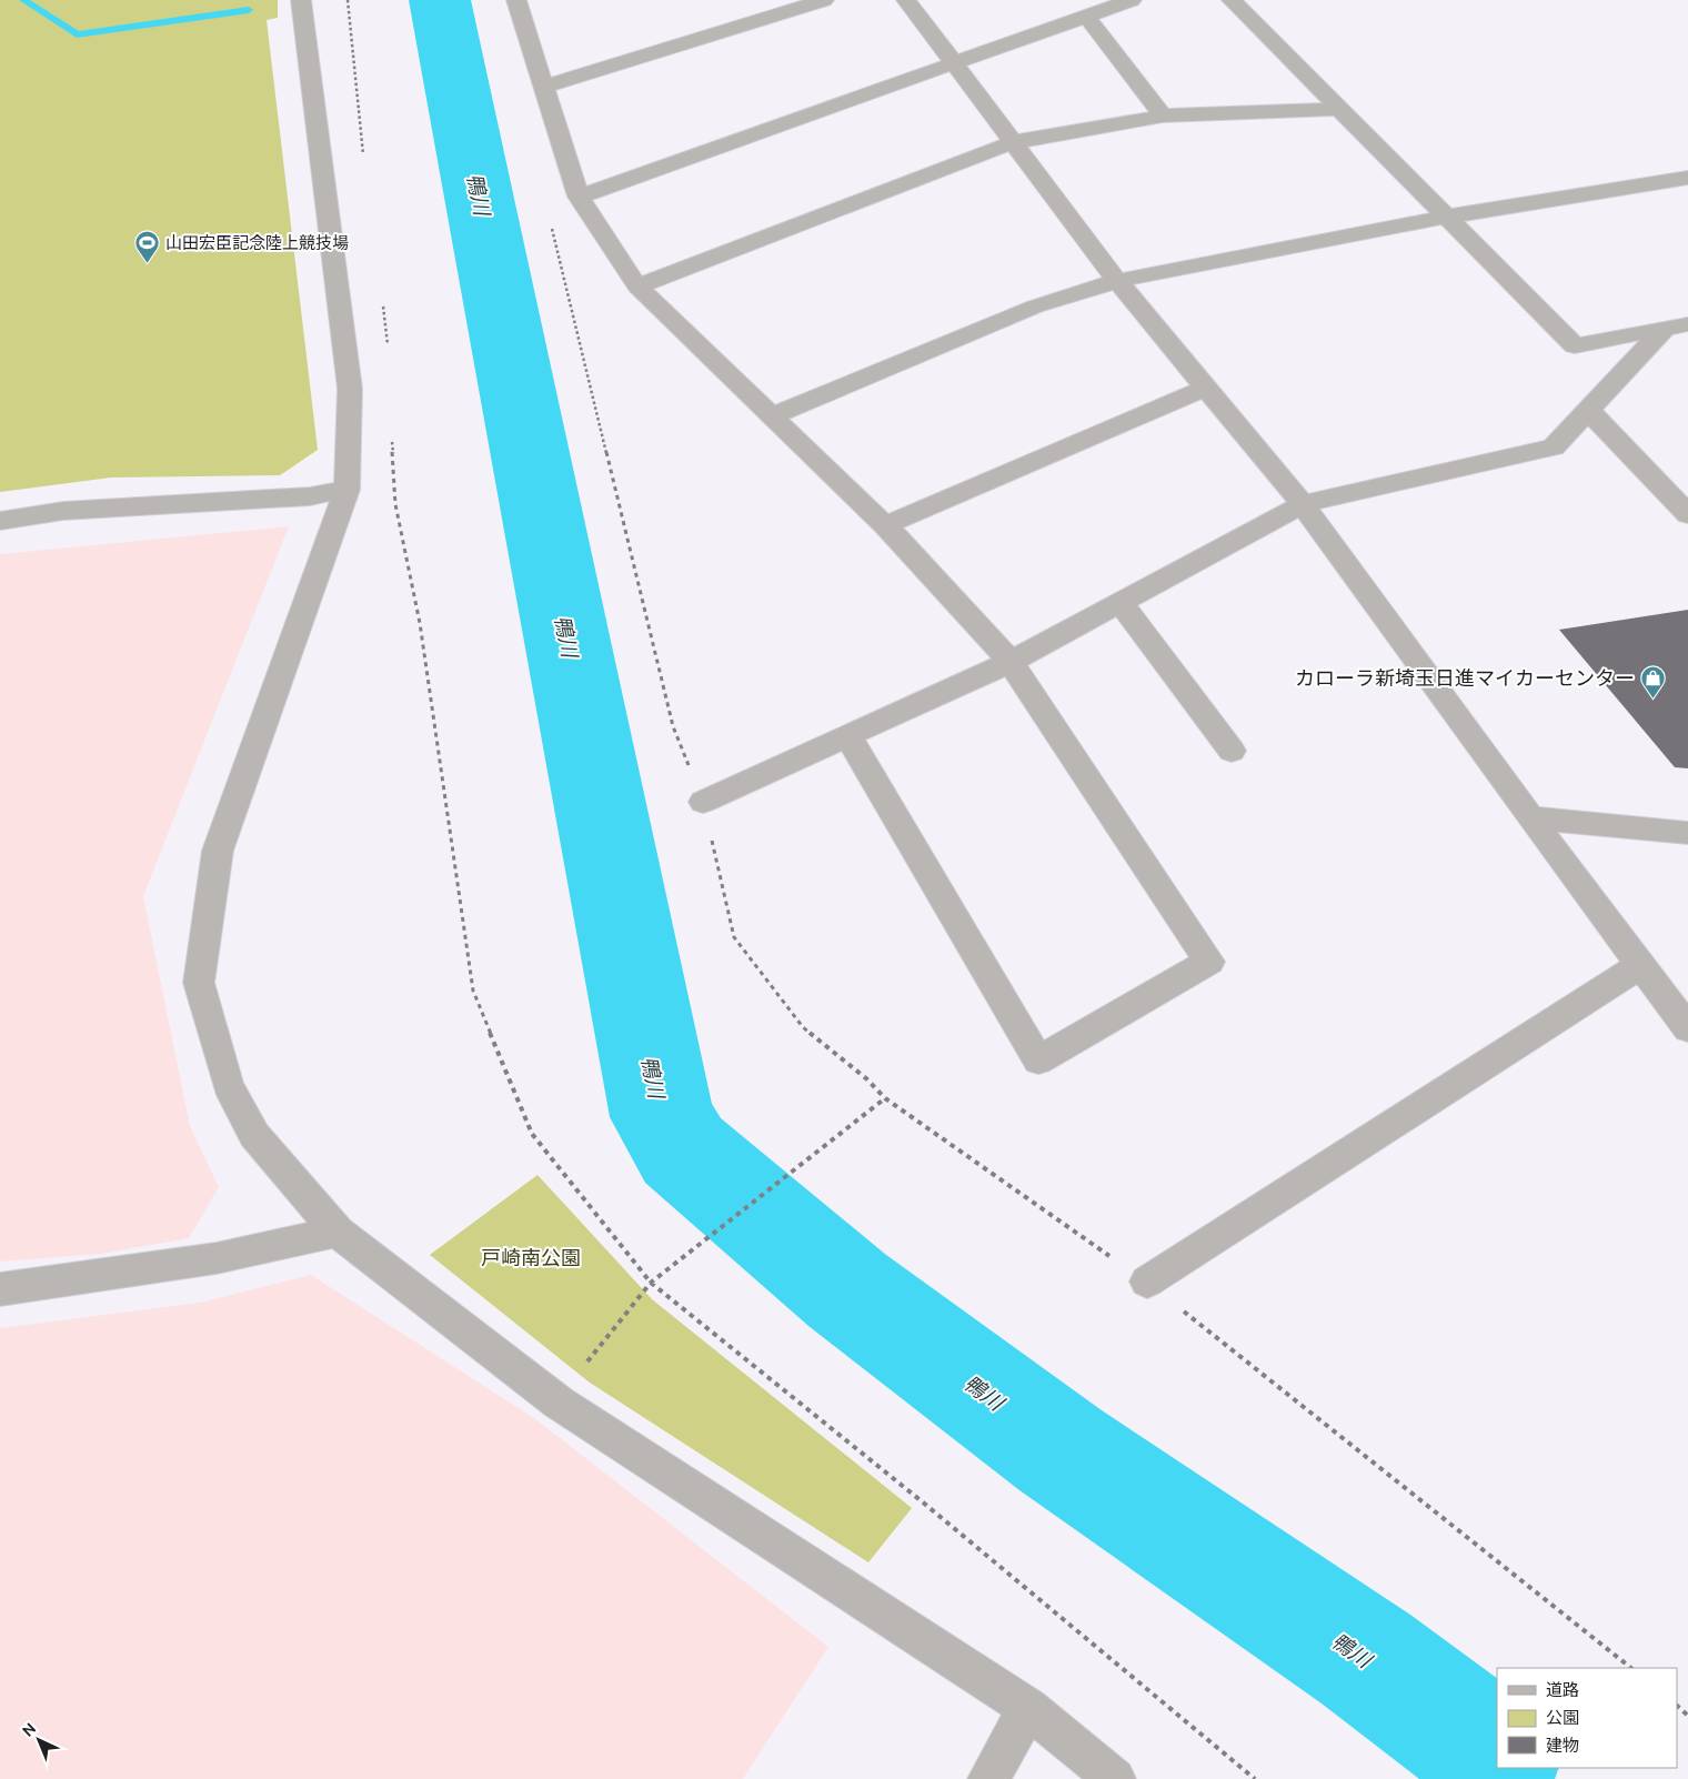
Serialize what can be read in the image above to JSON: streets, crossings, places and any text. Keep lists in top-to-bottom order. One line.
{"water":["鴨川"],"parks":["戸崎南公園"],"places":{"sports":["山田宏臣記念陸上競技場"],"shop":["カローラ新埼玉日進マイカーセンター"]},"legend":["道路","公園","建物"],"north":"top left"}
